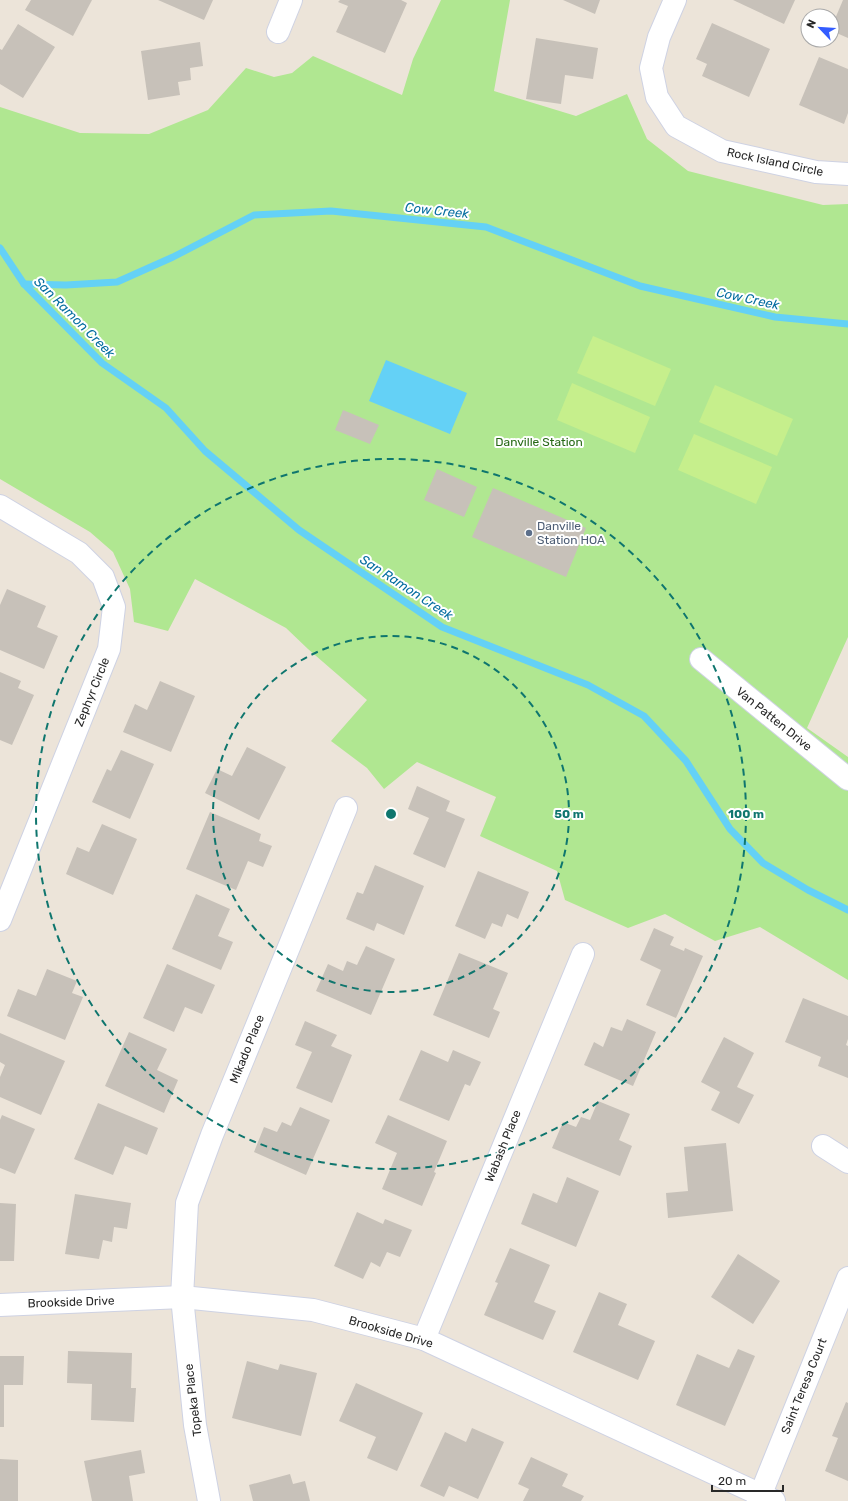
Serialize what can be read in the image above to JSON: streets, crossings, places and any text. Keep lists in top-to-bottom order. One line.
{"streets":{"street":["Rock Island Circle","Zephyr Circle","Van Patten Drive","Mikado Place","Wabash Place","Brookside Drive","Saint Teresa Court","Topeka Place"]},"crossings":[["Mikado Place","Brookside Drive"],["Mikado Place","Topeka Place"],["Wabash Place","Brookside Drive"],["Brookside Drive","Saint Teresa Court"],["Brookside Drive","Topeka Place"]],"water":["Cow Creek","San Ramon Creek"],"parks":["Danville Station"],"places":["Danville Station HOA"],"scale_bar":"20 m","north":"top left","rings":["50 m","100 m"]}
